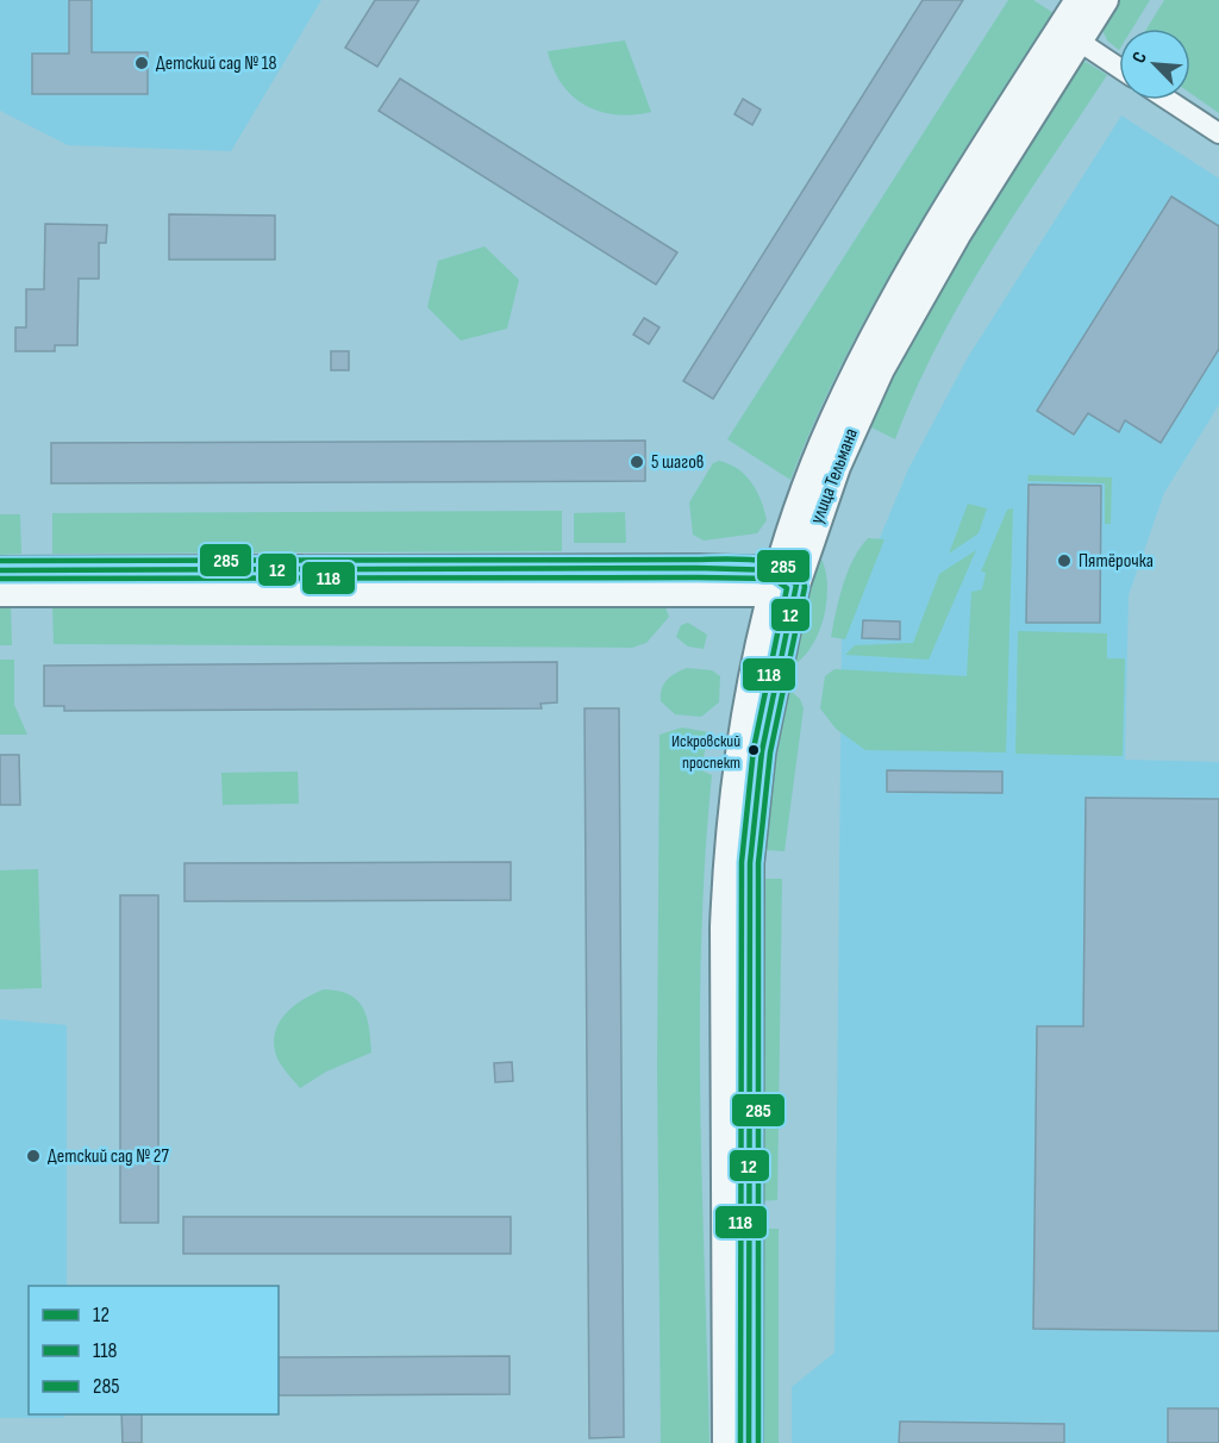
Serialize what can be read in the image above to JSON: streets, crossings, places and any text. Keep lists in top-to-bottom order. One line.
{"streets":{"street":["улица Тельмана"]},"places":["Детский сад № 18","5 шагов","Пятёрочка","Искровский проспект","Детский сад № 27"],"lines":["transit line 285","transit line 12","transit line 118"],"legend":["12","118","285"],"north":"top left"}
